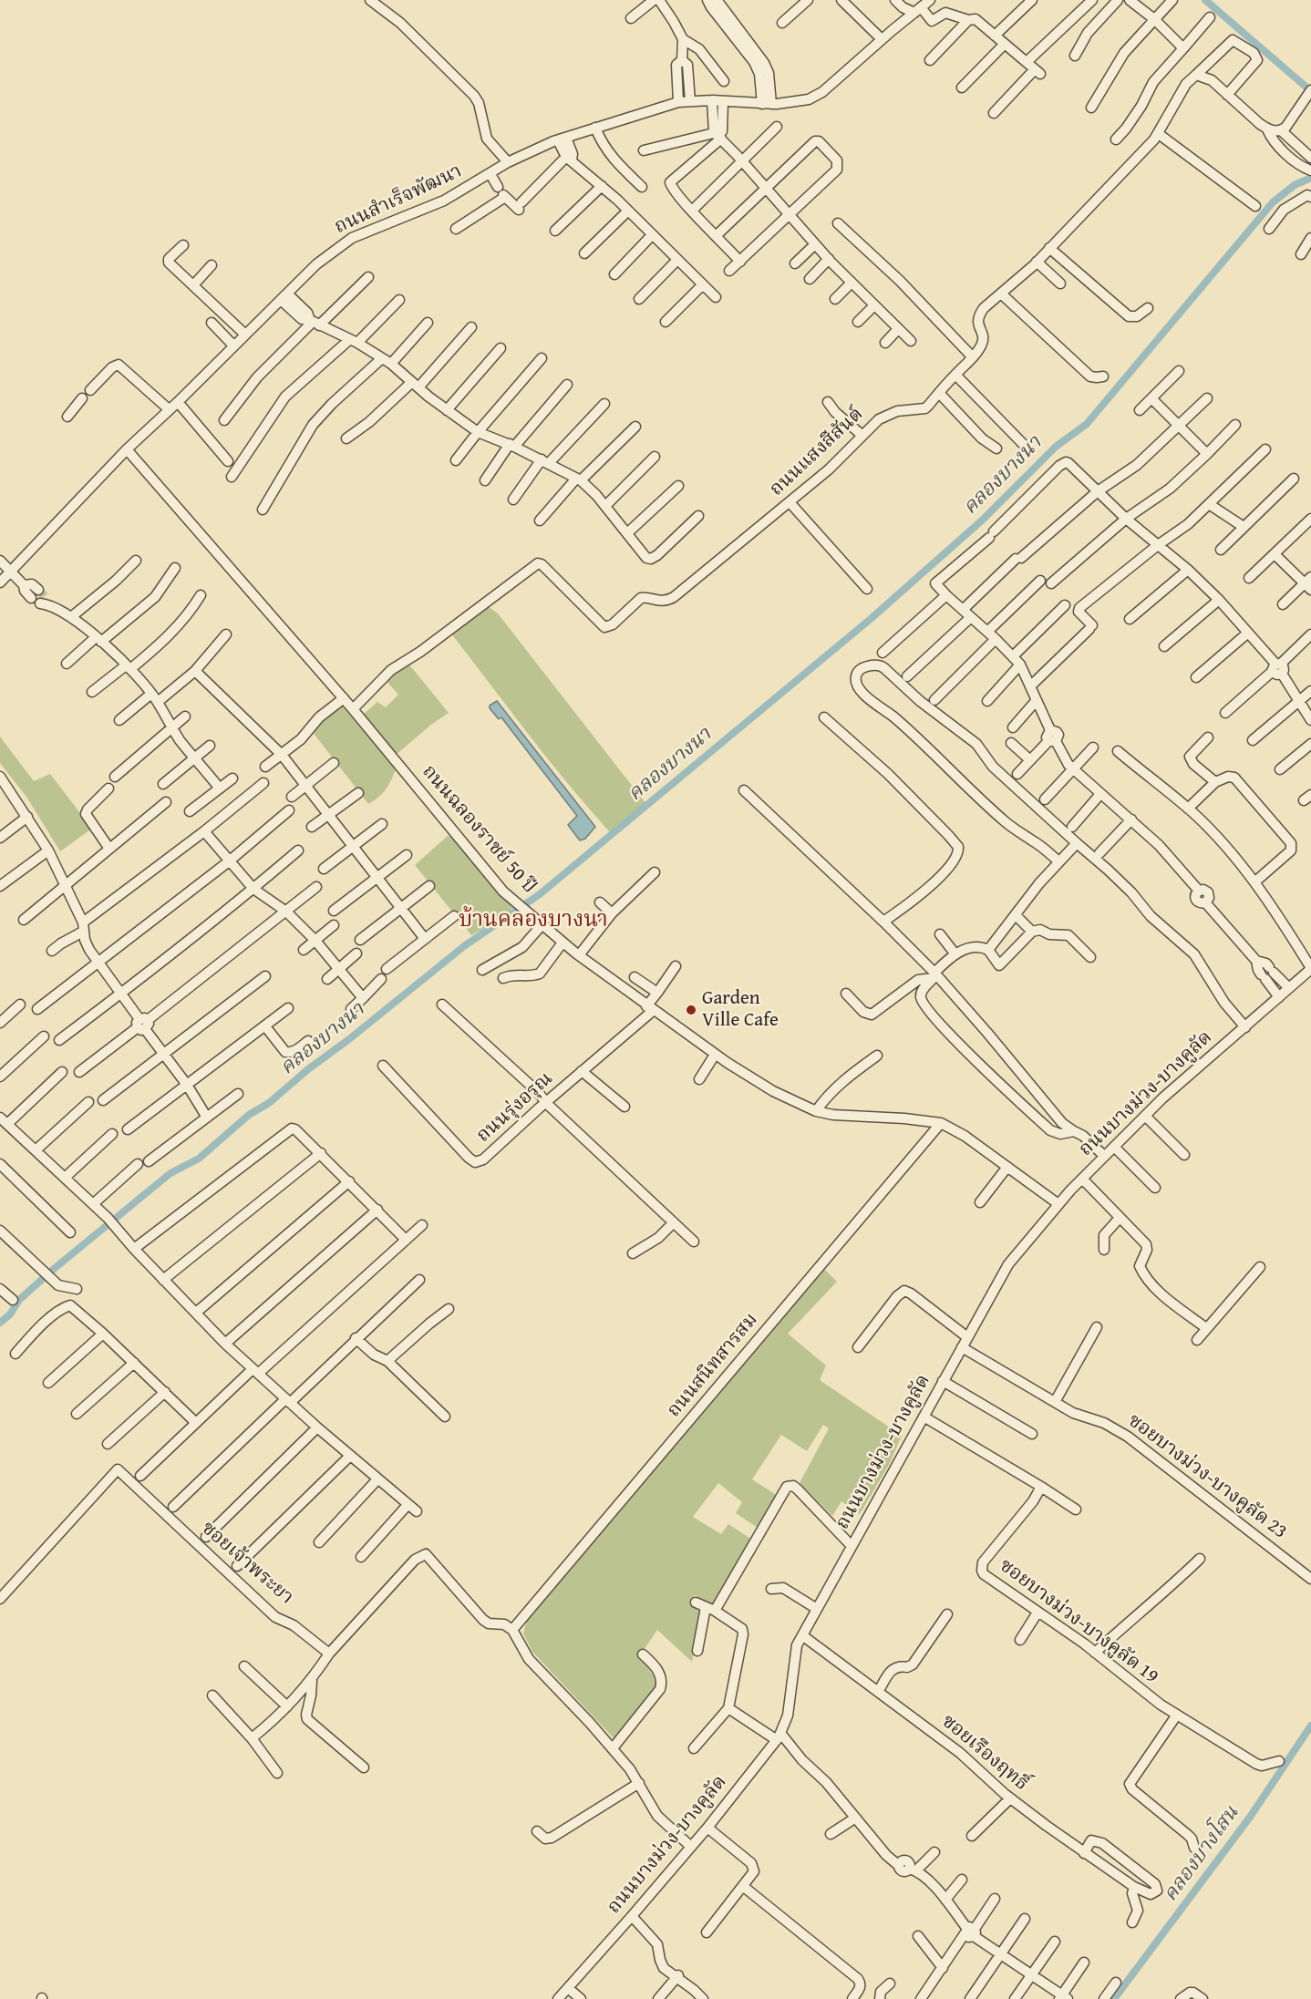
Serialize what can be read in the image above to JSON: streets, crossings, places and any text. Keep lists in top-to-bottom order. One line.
{"streets":{"street":["ถนนสำเร็จพัฒนา","ถนนแสงสีสันต์","ถนนฉลองราชย์ 50 ปี","ถนนบางม่วง-บางคูลัด","ถนนรุ่งอรุณ","ถนนสนิทสารสม","ซอยบางม่วง-บางคูลัด 23","ซอยเจ้าพระยา","ซอยบางม่วง-บางคูลัด 19","ซอยเรืองฤทธิ์"]},"crossings":[["ถนนสำเร็จพัฒนา","ถนนฉลองราชย์ 50 ปี"],["ถนนแสงสีสันต์","ถนนฉลองราชย์ 50 ปี"],["ถนนฉลองราชย์ 50 ปี","ถนนบางม่วง-บางคูลัด"],["ถนนฉลองราชย์ 50 ปี","ถนนรุ่งอรุณ"],["ถนนฉลองราชย์ 50 ปี","ถนนสนิทสารสม"],["ถนนบางม่วง-บางคูลัด","ซอยบางม่วง-บางคูลัด 23"],["ถนนบางม่วง-บางคูลัด","ซอยเรืองฤทธิ์"]],"districts":["บ้านคลองบางนา"],"water":["คลองบางนา","คลองบางโสน"],"places":["Garden Ville Cafe"]}
